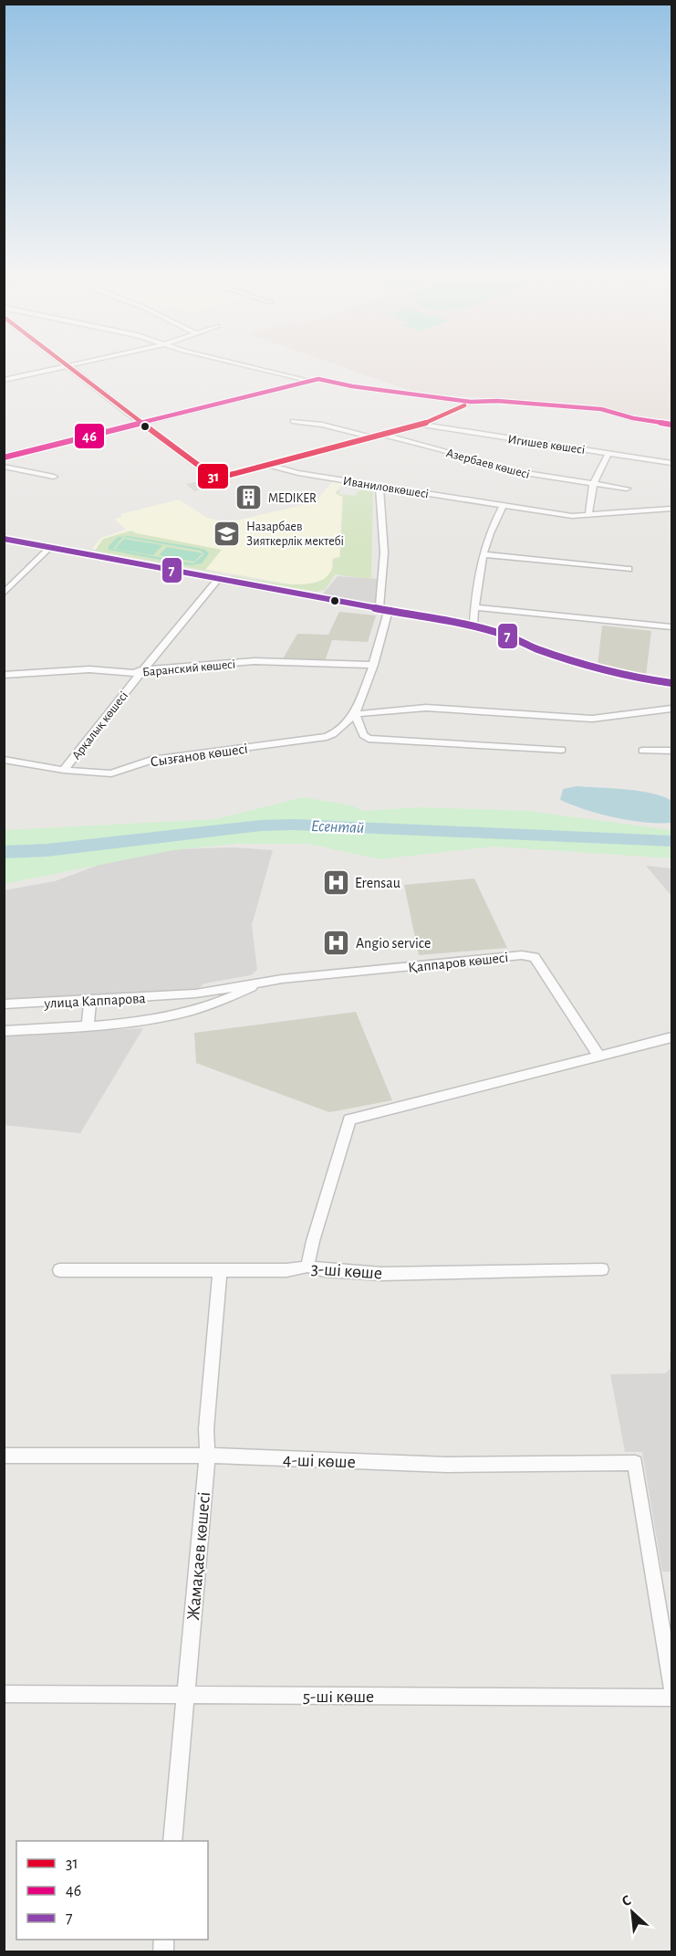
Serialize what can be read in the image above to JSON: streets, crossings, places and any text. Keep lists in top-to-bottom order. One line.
{"streets":{"street":["Игишев көшесі","Азербаев көшесі","Иваниловкөшесі","Баранский көшесі","Арқалық көшесі","Сызғанов көшесі","Қаппаров көшесі","улица Каппарова","3-ші көше","4-ші көше","Жамақаев көшесі","5-ші көше"]},"crossings":[["Игишев көшесі","Азербаев көшесі"],["Азербаев көшесі","Иваниловкөшесі"],["Баранский көшесі","Арқалық көшесі"],["Арқалық көшесі","Сызғанов көшесі"],["Қаппаров көшесі","улица Каппарова"],["3-ші көше","Жамақаев көшесі"],["4-ші көше","Жамақаев көшесі"],["Жамақаев көшесі","5-ші көше"]],"water":["Есентай"],"places":{"building":["MEDIKER"],"school or university":["Назарбаев Зияткерлік мектебі"],"hospital":["Erensau","Angio service"]},"lines":["transit line 31","transit line 46","transit line 7"],"legend":["31","46","7"],"north":"top left"}
